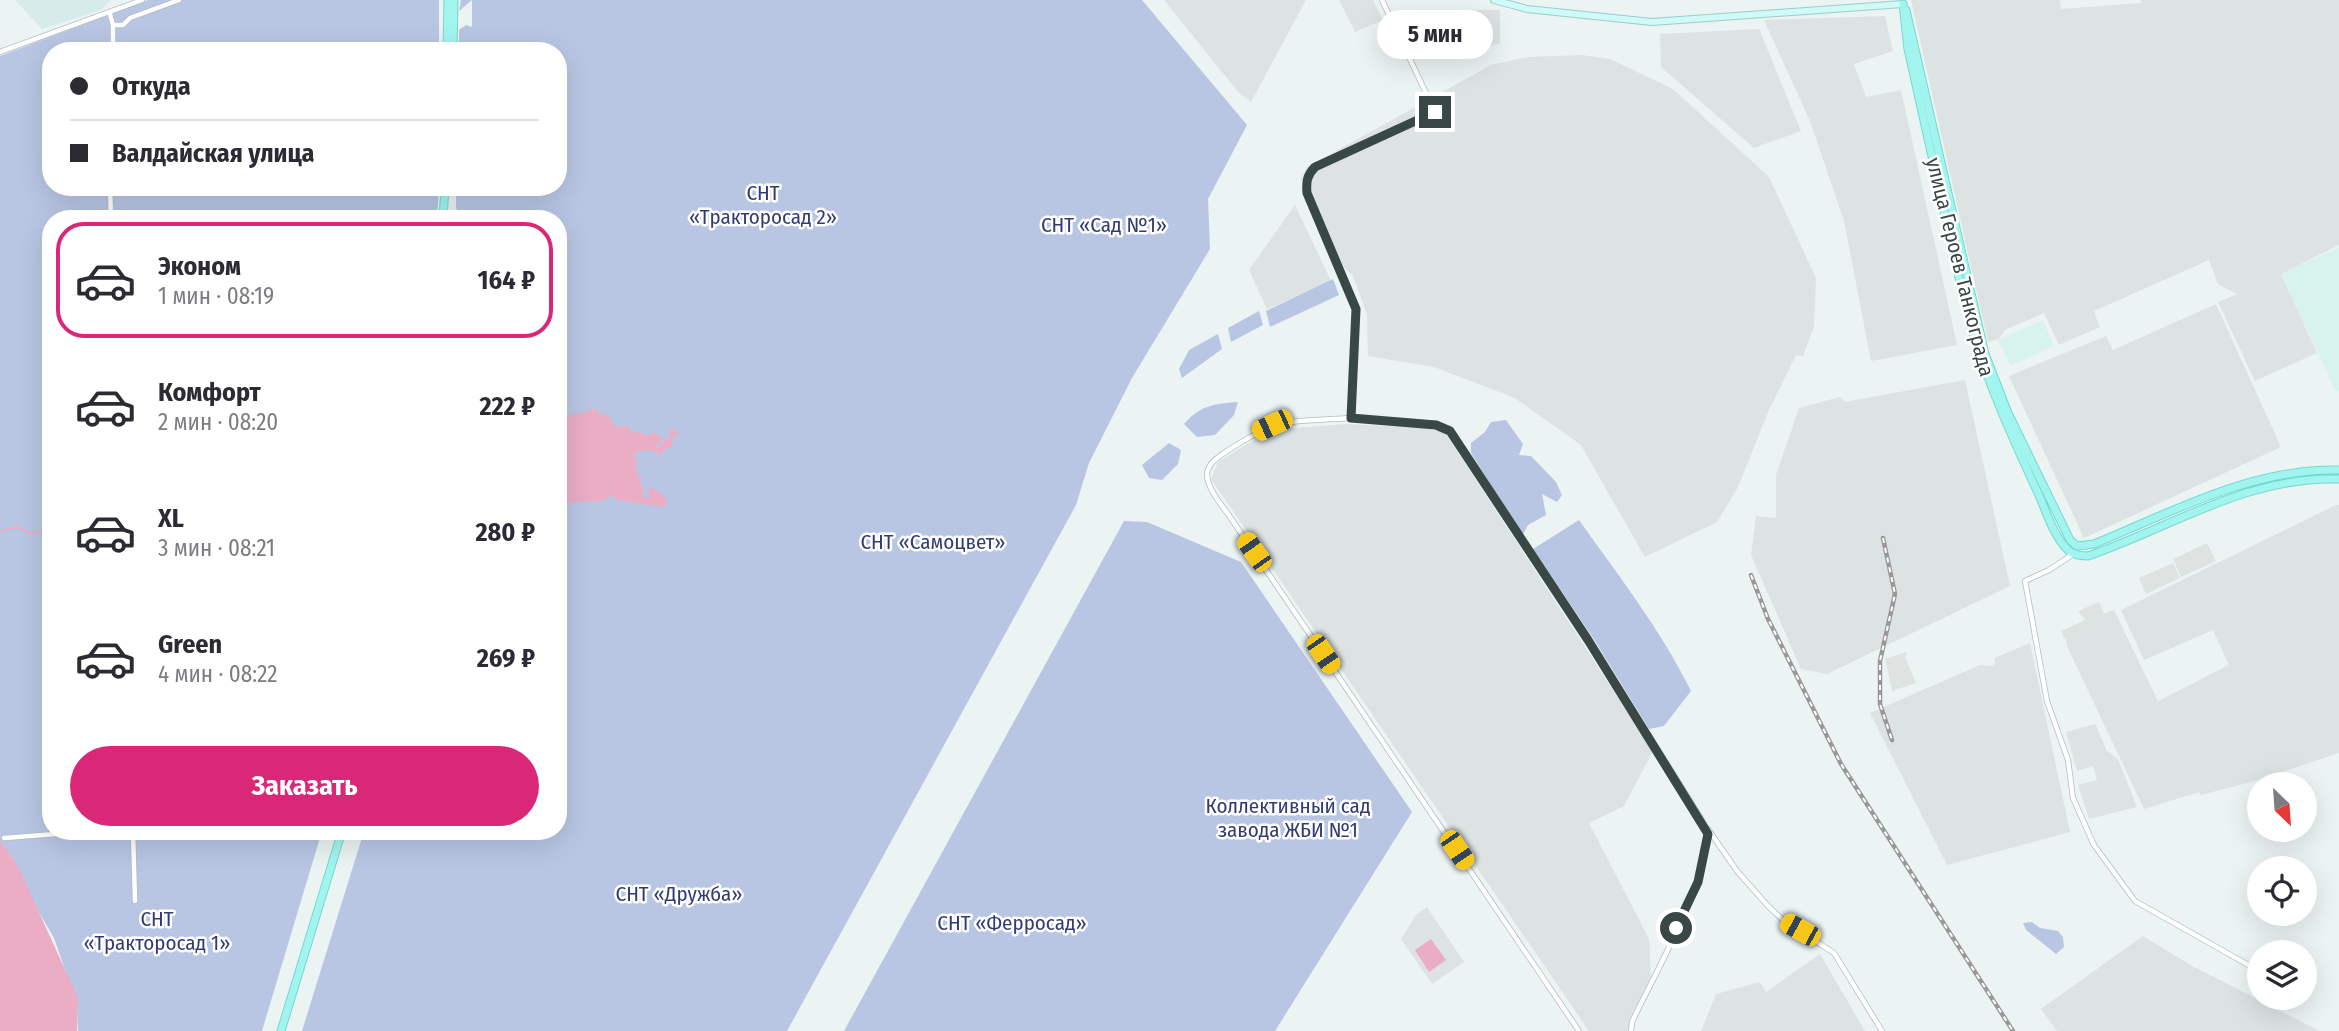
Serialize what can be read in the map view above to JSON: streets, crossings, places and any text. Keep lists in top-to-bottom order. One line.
{"streets":{"main road":["улица Героев Танкограда"]},"parks":["СНТ «Тракторосад 2»","СНТ «Сад №1»","СНТ «Самоцвет»","Коллективный сад завода ЖБИ №1","СНТ «Дружба»","СНТ «Тракторосад 1»","СНТ «Ферросад»"],"north":"bottom right","page":{"bubble":"5 мин","banner":["Откуда","Валдайская улица"],"list":[{"name":"Эконом","note":"1 мин · 08:19","value":"164 ₽"},{"name":"Комфорт","note":"2 мин · 08:20","value":"222 ₽"},{"name":"XL","note":"3 мин · 08:21","value":"280 ₽"},{"name":"Green","note":"4 мин · 08:22","value":"269 ₽"}],"buttons":"Заказать"}}
